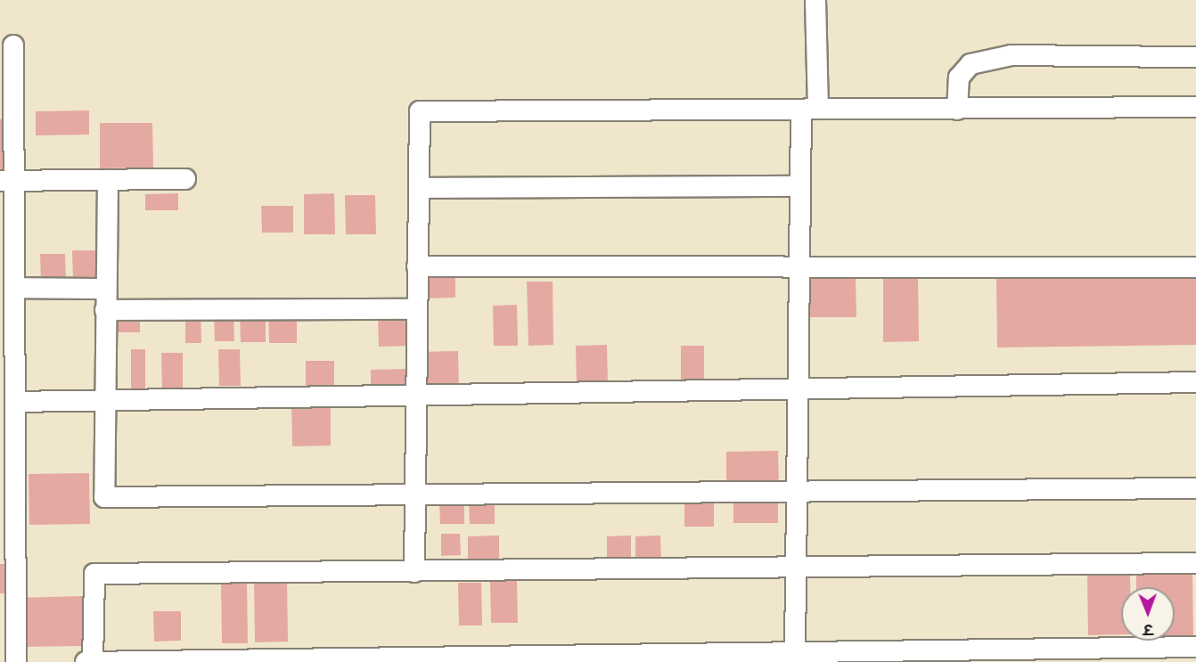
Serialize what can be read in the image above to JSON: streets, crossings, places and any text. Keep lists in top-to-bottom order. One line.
{"north":"bottom"}
